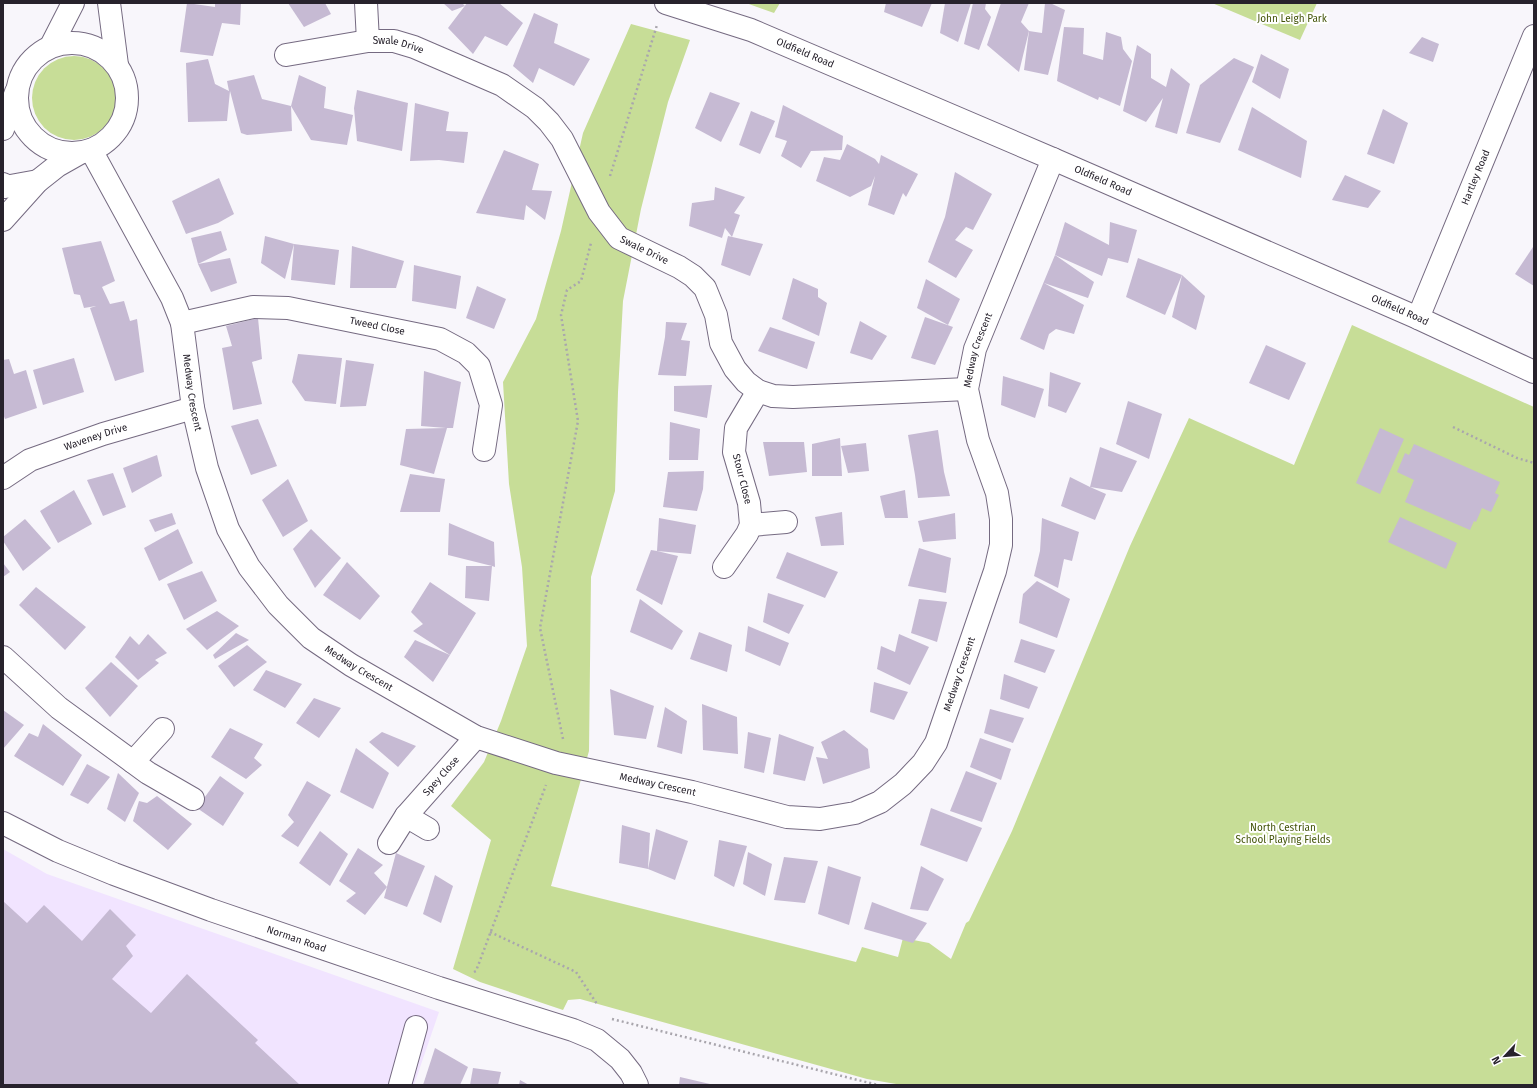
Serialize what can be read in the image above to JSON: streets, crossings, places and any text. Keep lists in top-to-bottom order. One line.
{"streets":{"street":["Swale Drive","Oldfield Road","Hartley Road","Tweed Close","Medway Crescent","Waveney Drive","Stour Close","Spey Close","Norman Road"]},"crossings":[["Swale Drive","Medway Crescent"],["Swale Drive","Stour Close"],["Oldfield Road","Hartley Road"],["Oldfield Road","Medway Crescent"],["Tweed Close","Medway Crescent"],["Medway Crescent","Waveney Drive"],["Medway Crescent","Spey Close"]],"parks":["John Leigh Park","North Cestrian School Playing Fields"],"north":"bottom left"}
